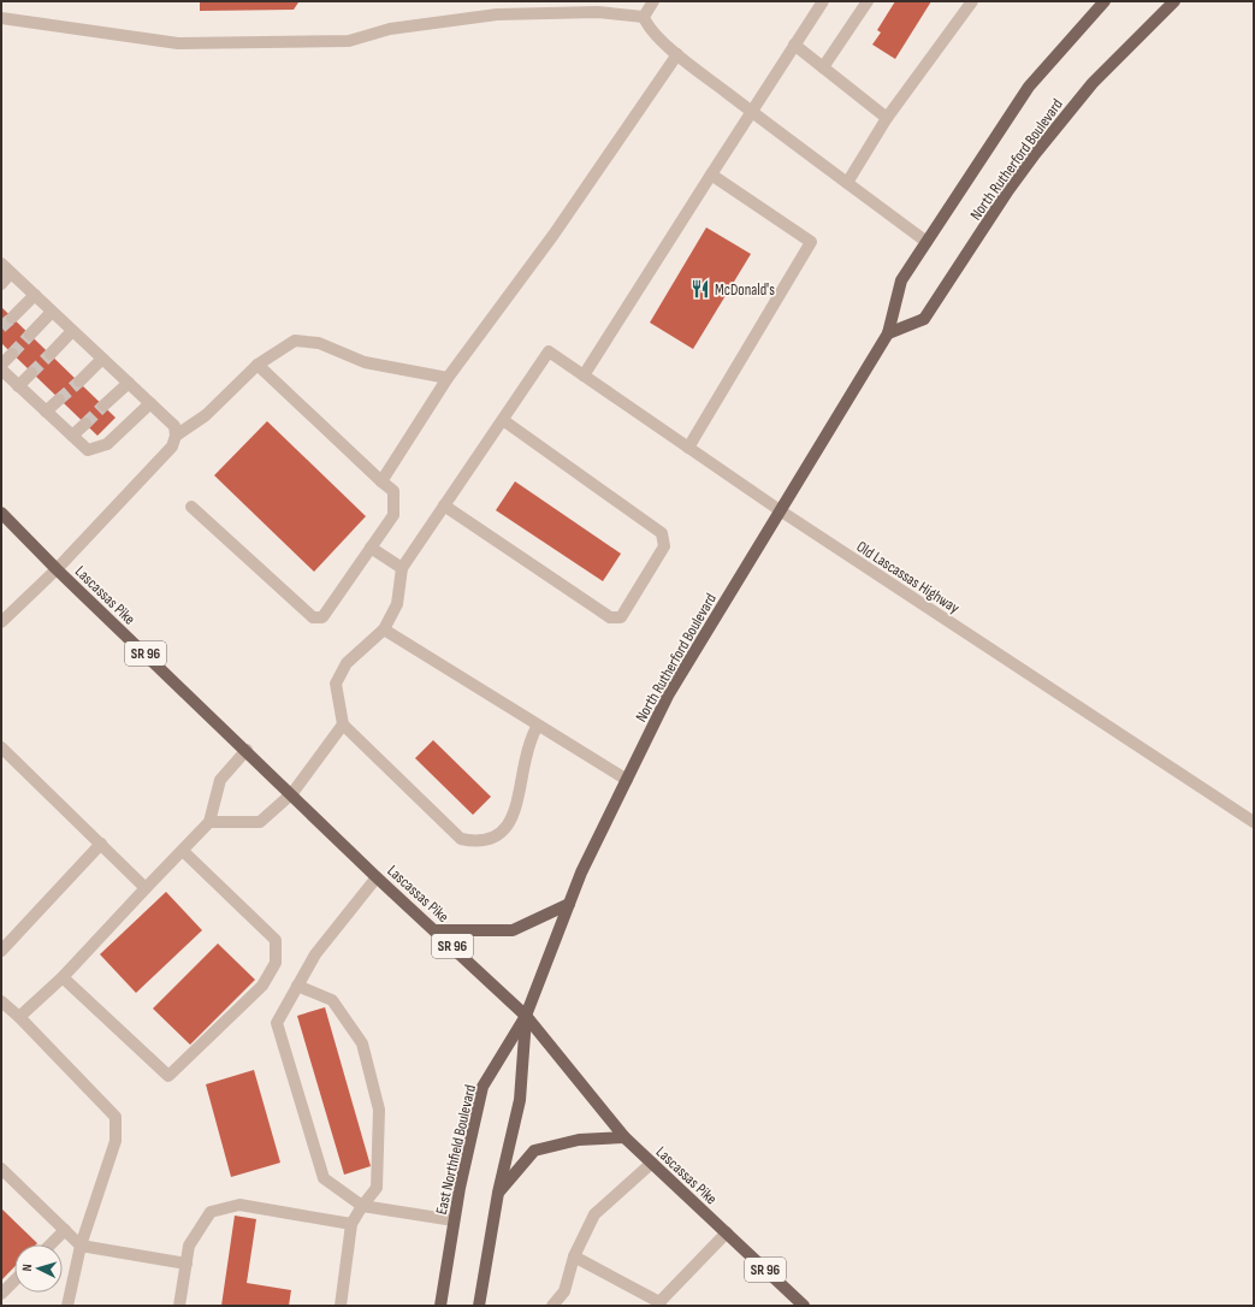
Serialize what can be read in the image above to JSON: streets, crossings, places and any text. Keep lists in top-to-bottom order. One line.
{"streets":{"main road":["North Rutherford Boulevard","Lascassas Pike","SR 96","East Northfield Boulevard"],"street":["Old Lascassas Highway"]},"crossings":[["North Rutherford Boulevard","Old Lascassas Highway"],["North Rutherford Boulevard","Lascassas Pike"],["North Rutherford Boulevard","East Northfield Boulevard"],["Lascassas Pike","East Northfield Boulevard"]],"places":{"restaurant":["McDonald's"]},"north":"left"}
